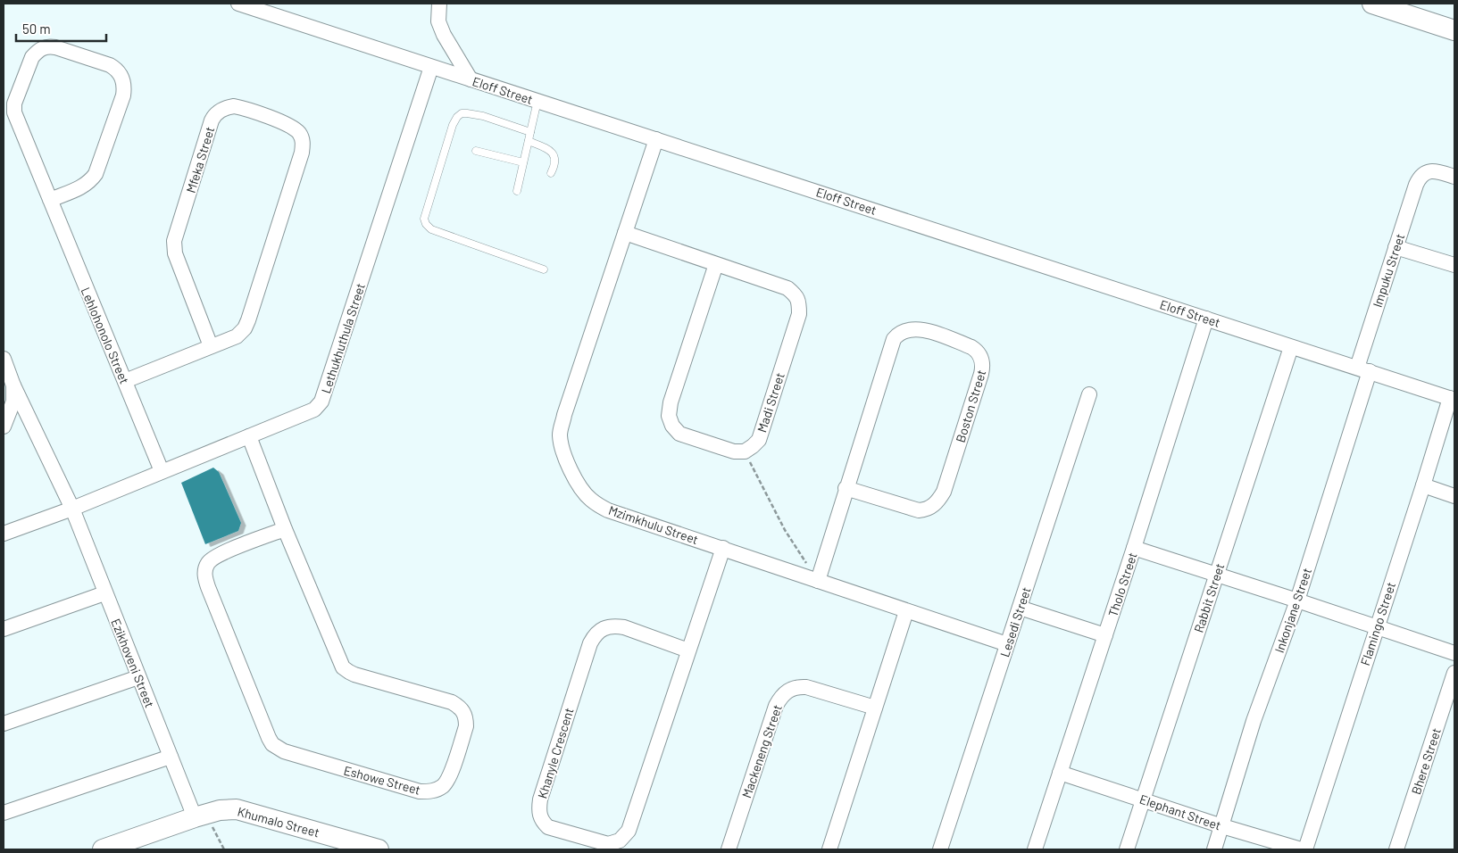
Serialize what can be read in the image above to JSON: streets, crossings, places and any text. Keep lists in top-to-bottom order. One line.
{"streets":{"street":["Eloff Street","Mfeka Street","Impuku Street","Lehlohonolo Street","Lethukhuthula Street","Madi Street","Boston Street","Mzimkhulu Street","Tholo Street","Rabbit Street","Inkonjane Street","Lesedi Street","Flamingo Street","Ezikhoveni Street","Mackeneng Street","Khanyle Crescent","Bhere Street","Eshowe Street","Elephant Street","Khumalo Street"]},"crossings":[["Eloff Street","Impuku Street"],["Eloff Street","Lethukhuthula Street"],["Eloff Street","Mzimkhulu Street"],["Eloff Street","Tholo Street"],["Eloff Street","Rabbit Street"],["Eloff Street","Inkonjane Street"],["Eloff Street","Flamingo Street"],["Mfeka Street","Lehlohonolo Street"],["Impuku Street","Inkonjane Street"],["Lehlohonolo Street","Lethukhuthula Street"],["Lethukhuthula Street","Ezikhoveni Street"],["Lethukhuthula Street","Eshowe Street"],["Madi Street","Mzimkhulu Street"],["Boston Street","Mzimkhulu Street"],["Mzimkhulu Street","Lesedi Street"],["Mzimkhulu Street","Khanyle Crescent"],["Tholo Street","Elephant Street"],["Rabbit Street","Elephant Street"],["Inkonjane Street","Elephant Street"],["Ezikhoveni Street","Khumalo Street"]],"scale_bar":"50 m"}
